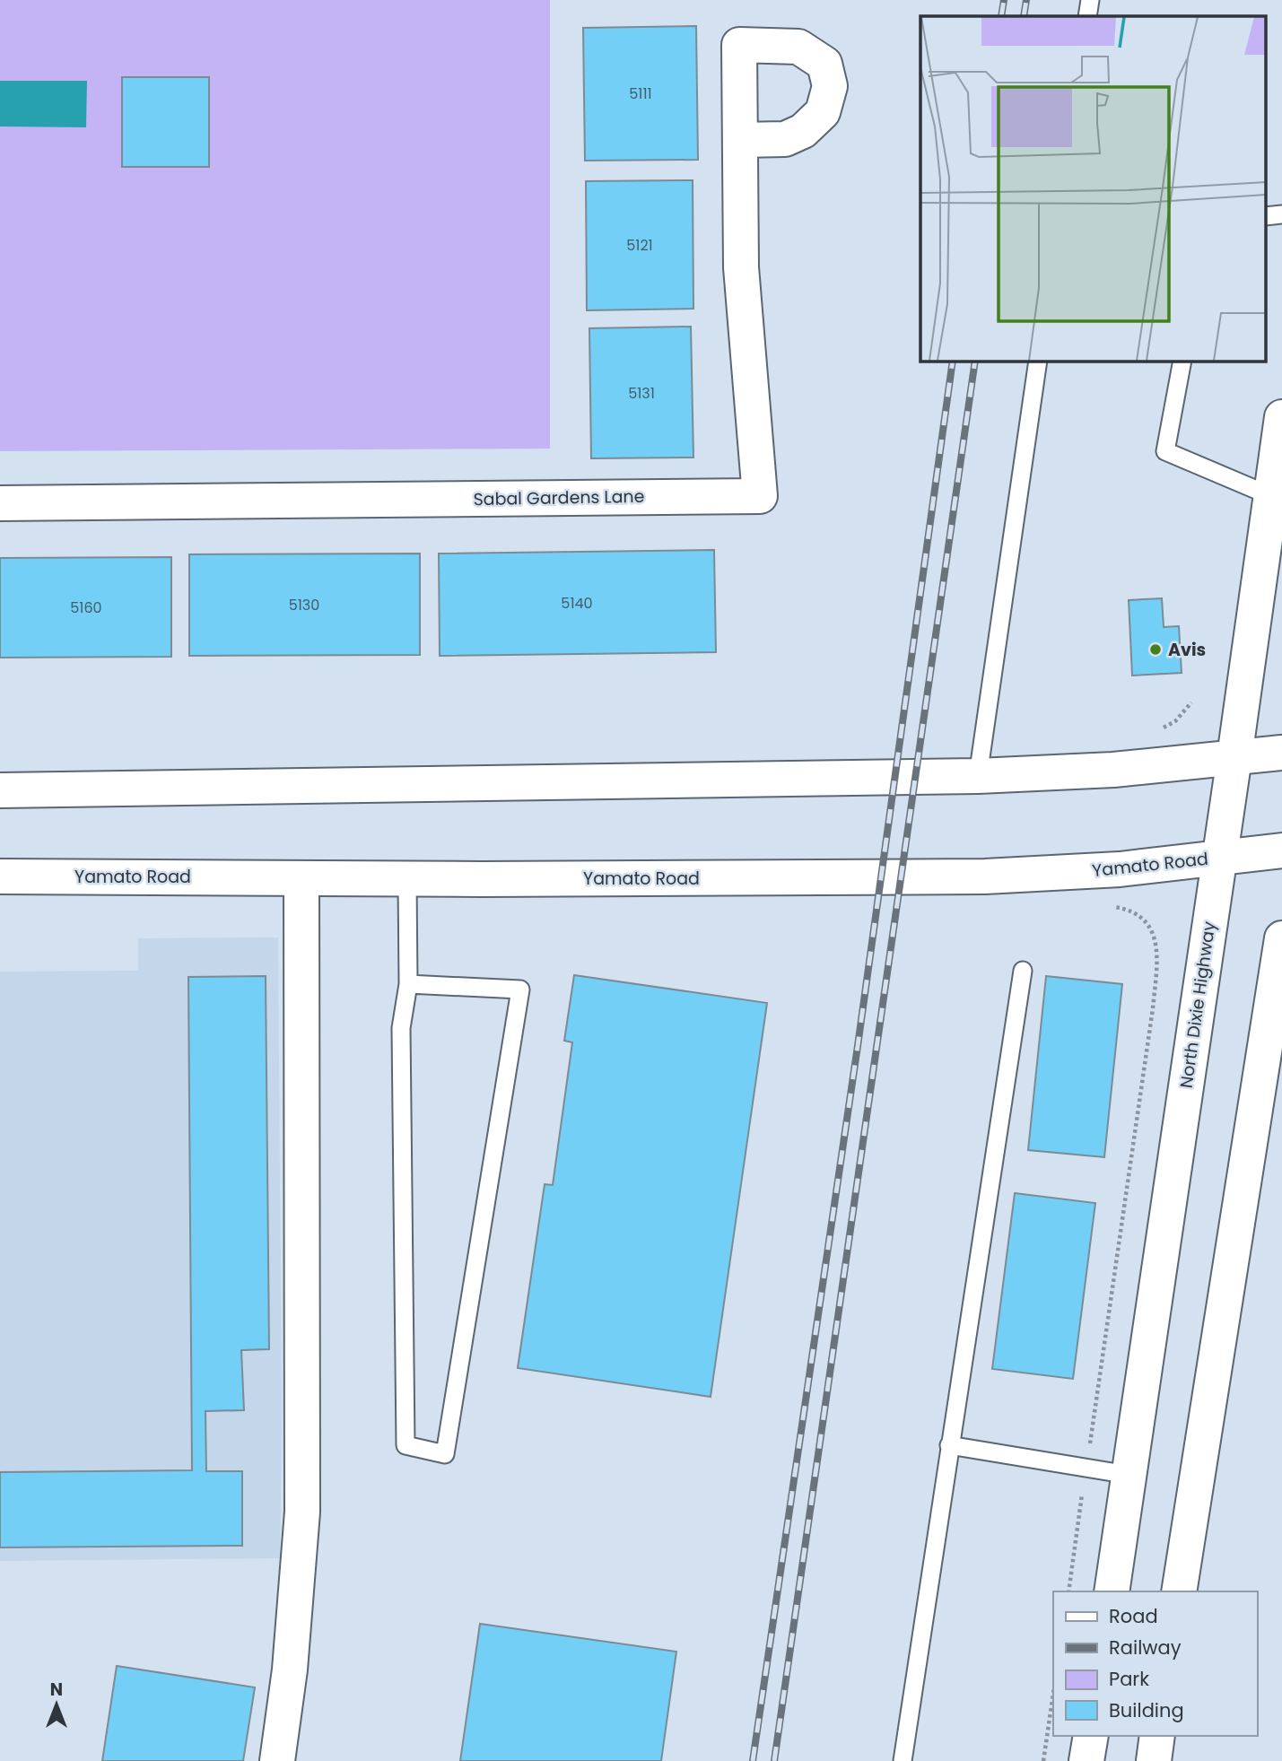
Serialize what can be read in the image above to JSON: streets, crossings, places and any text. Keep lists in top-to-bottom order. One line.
{"streets":{"main road":["Sabal Gardens Lane","Yamato Road","North Dixie Highway"]},"crossings":[["Yamato Road","North Dixie Highway"]],"places":["Avis"],"house_numbers":["5111","5121","5131","5140","5130","5160"],"legend":["Road","Railway","Park","Building"],"north":"top"}
